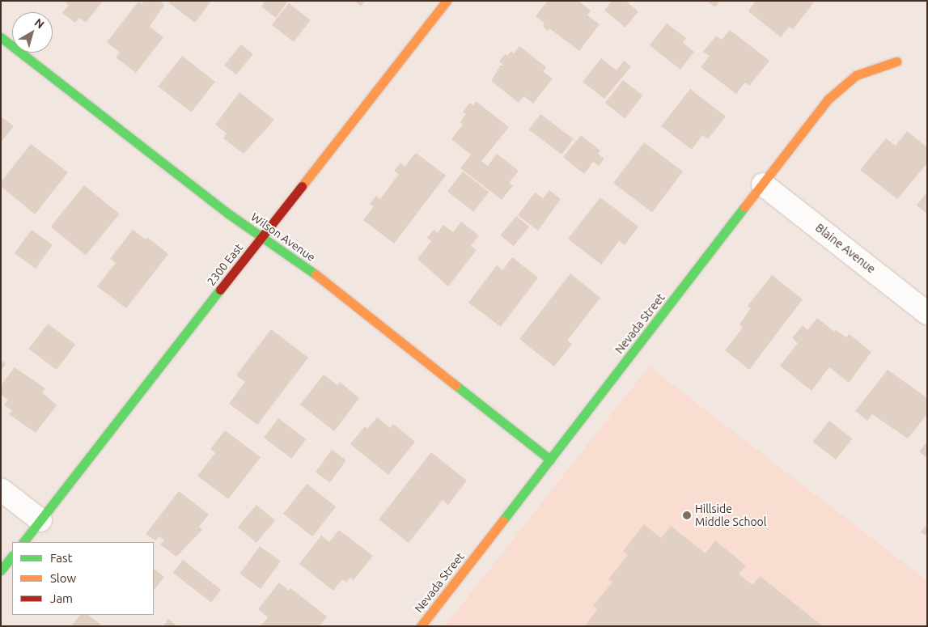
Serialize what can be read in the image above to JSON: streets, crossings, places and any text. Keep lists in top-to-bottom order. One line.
{"streets":{"street":["Wilson Avenue","Blaine Avenue","2300 East","Nevada Street"]},"crossings":[["Wilson Avenue","2300 East"],["Wilson Avenue","Nevada Street"],["Blaine Avenue","Nevada Street"]],"places":["Hillside Middle School"],"legend":["Fast","Slow","Jam"],"north":"top right"}
